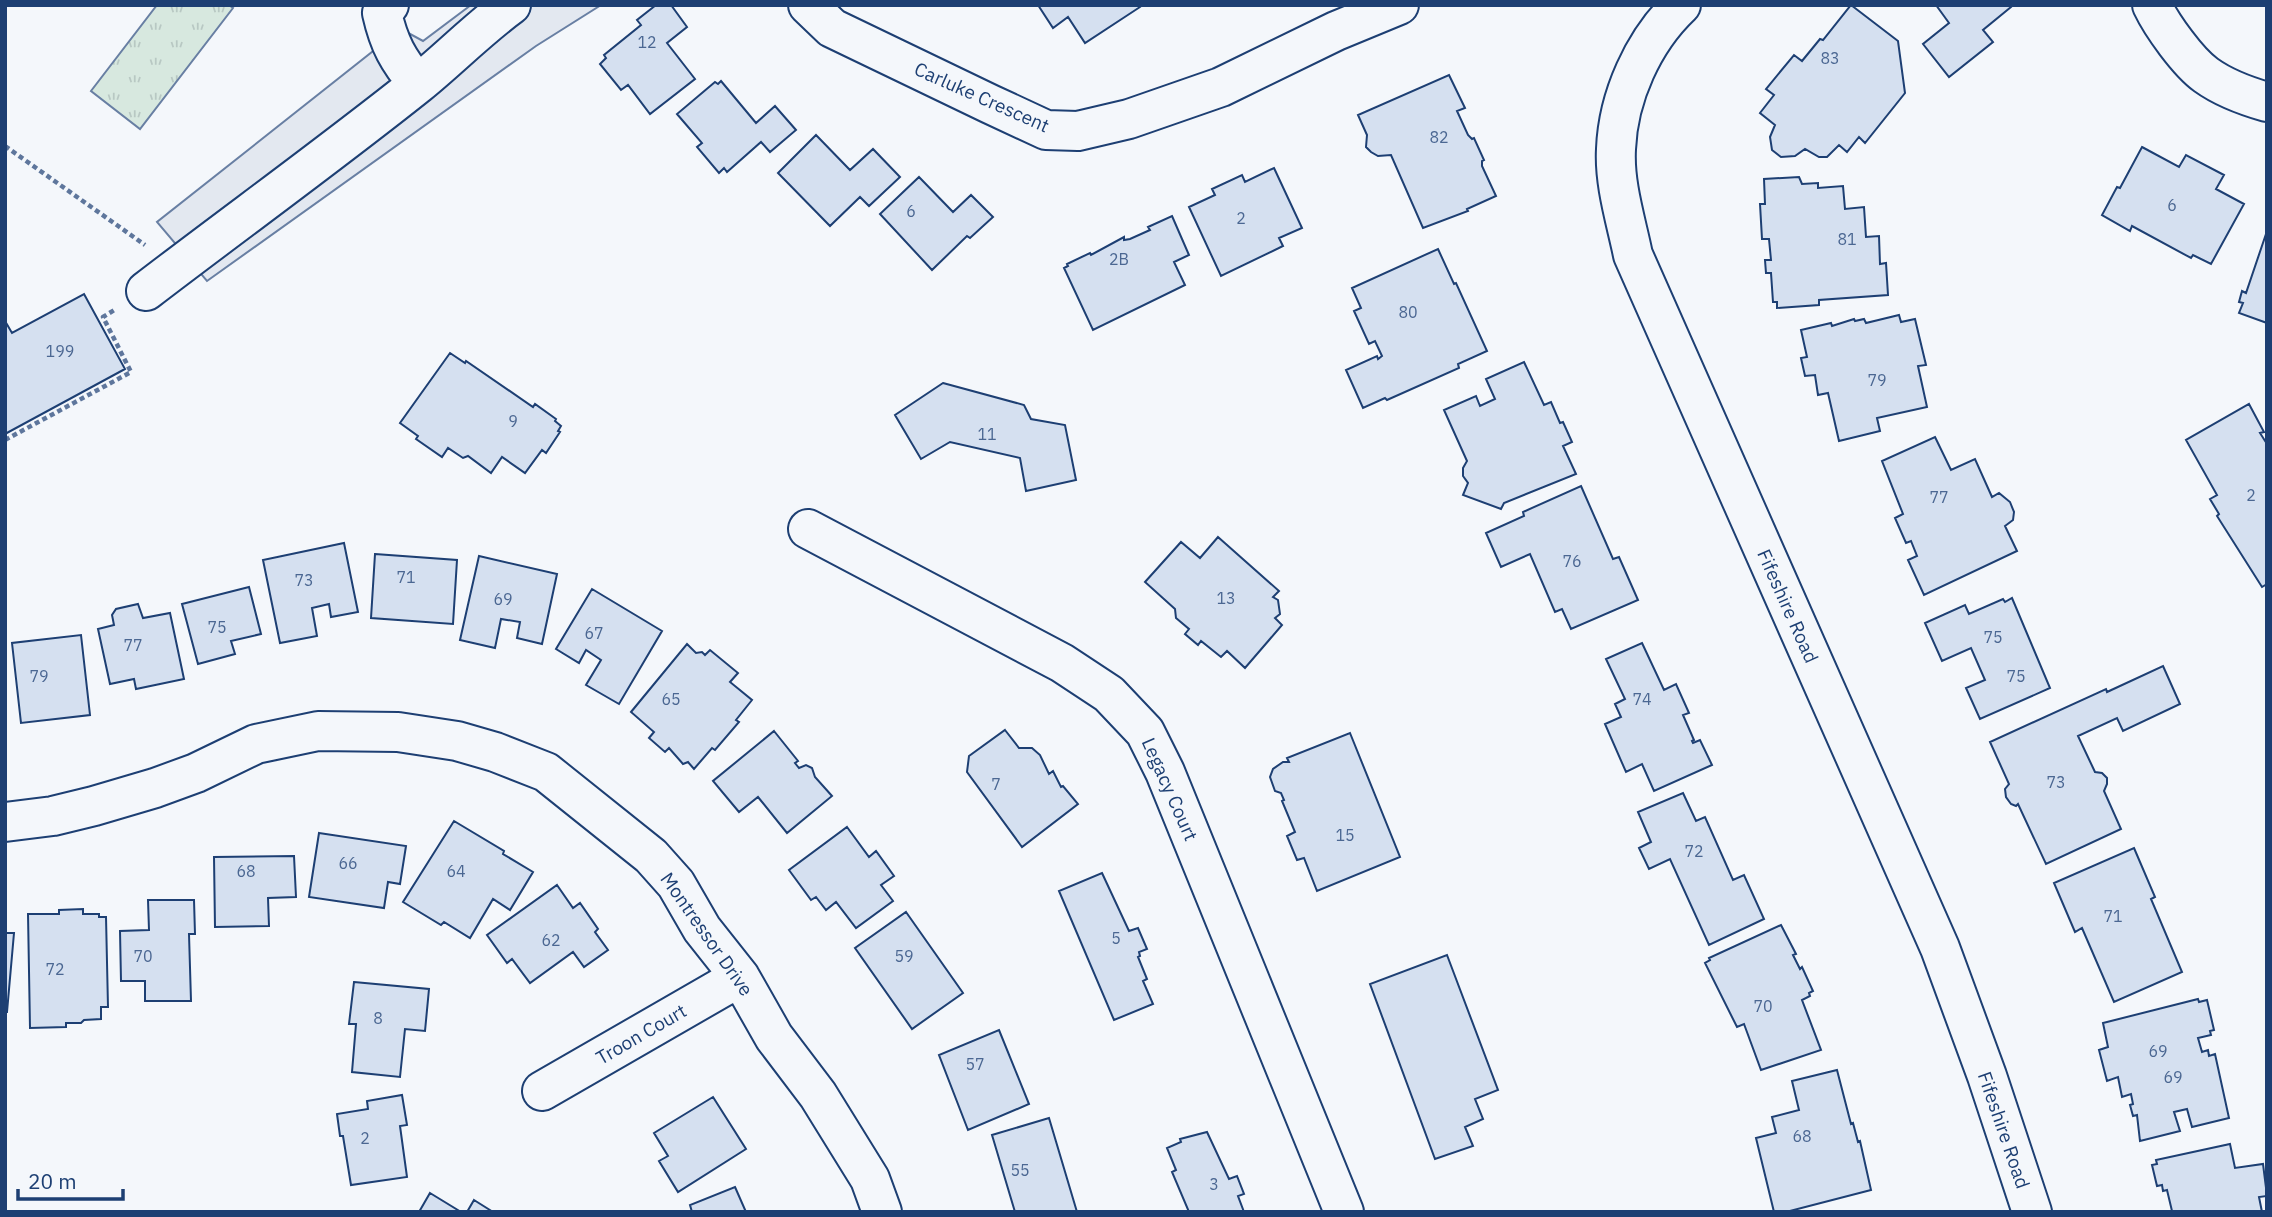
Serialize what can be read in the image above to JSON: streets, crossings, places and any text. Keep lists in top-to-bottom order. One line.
{"streets":{"street":["Carluke Crescent","Fifeshire Road","Legacy Court","Montressor Drive","Troon Court"]},"crossings":[["Montressor Drive","Troon Court"]],"house_numbers":["12","83","82","6","6","2","81","2B","80","199","79","9","11","2","77","76","71","73","13","69","75","67","75","77","79","75","65","74","73","7","15","72","66","68","64","71","5","62","70","59","72","70","8","69","57","69","68","2","55","3"],"scale_bar":"20 m"}
